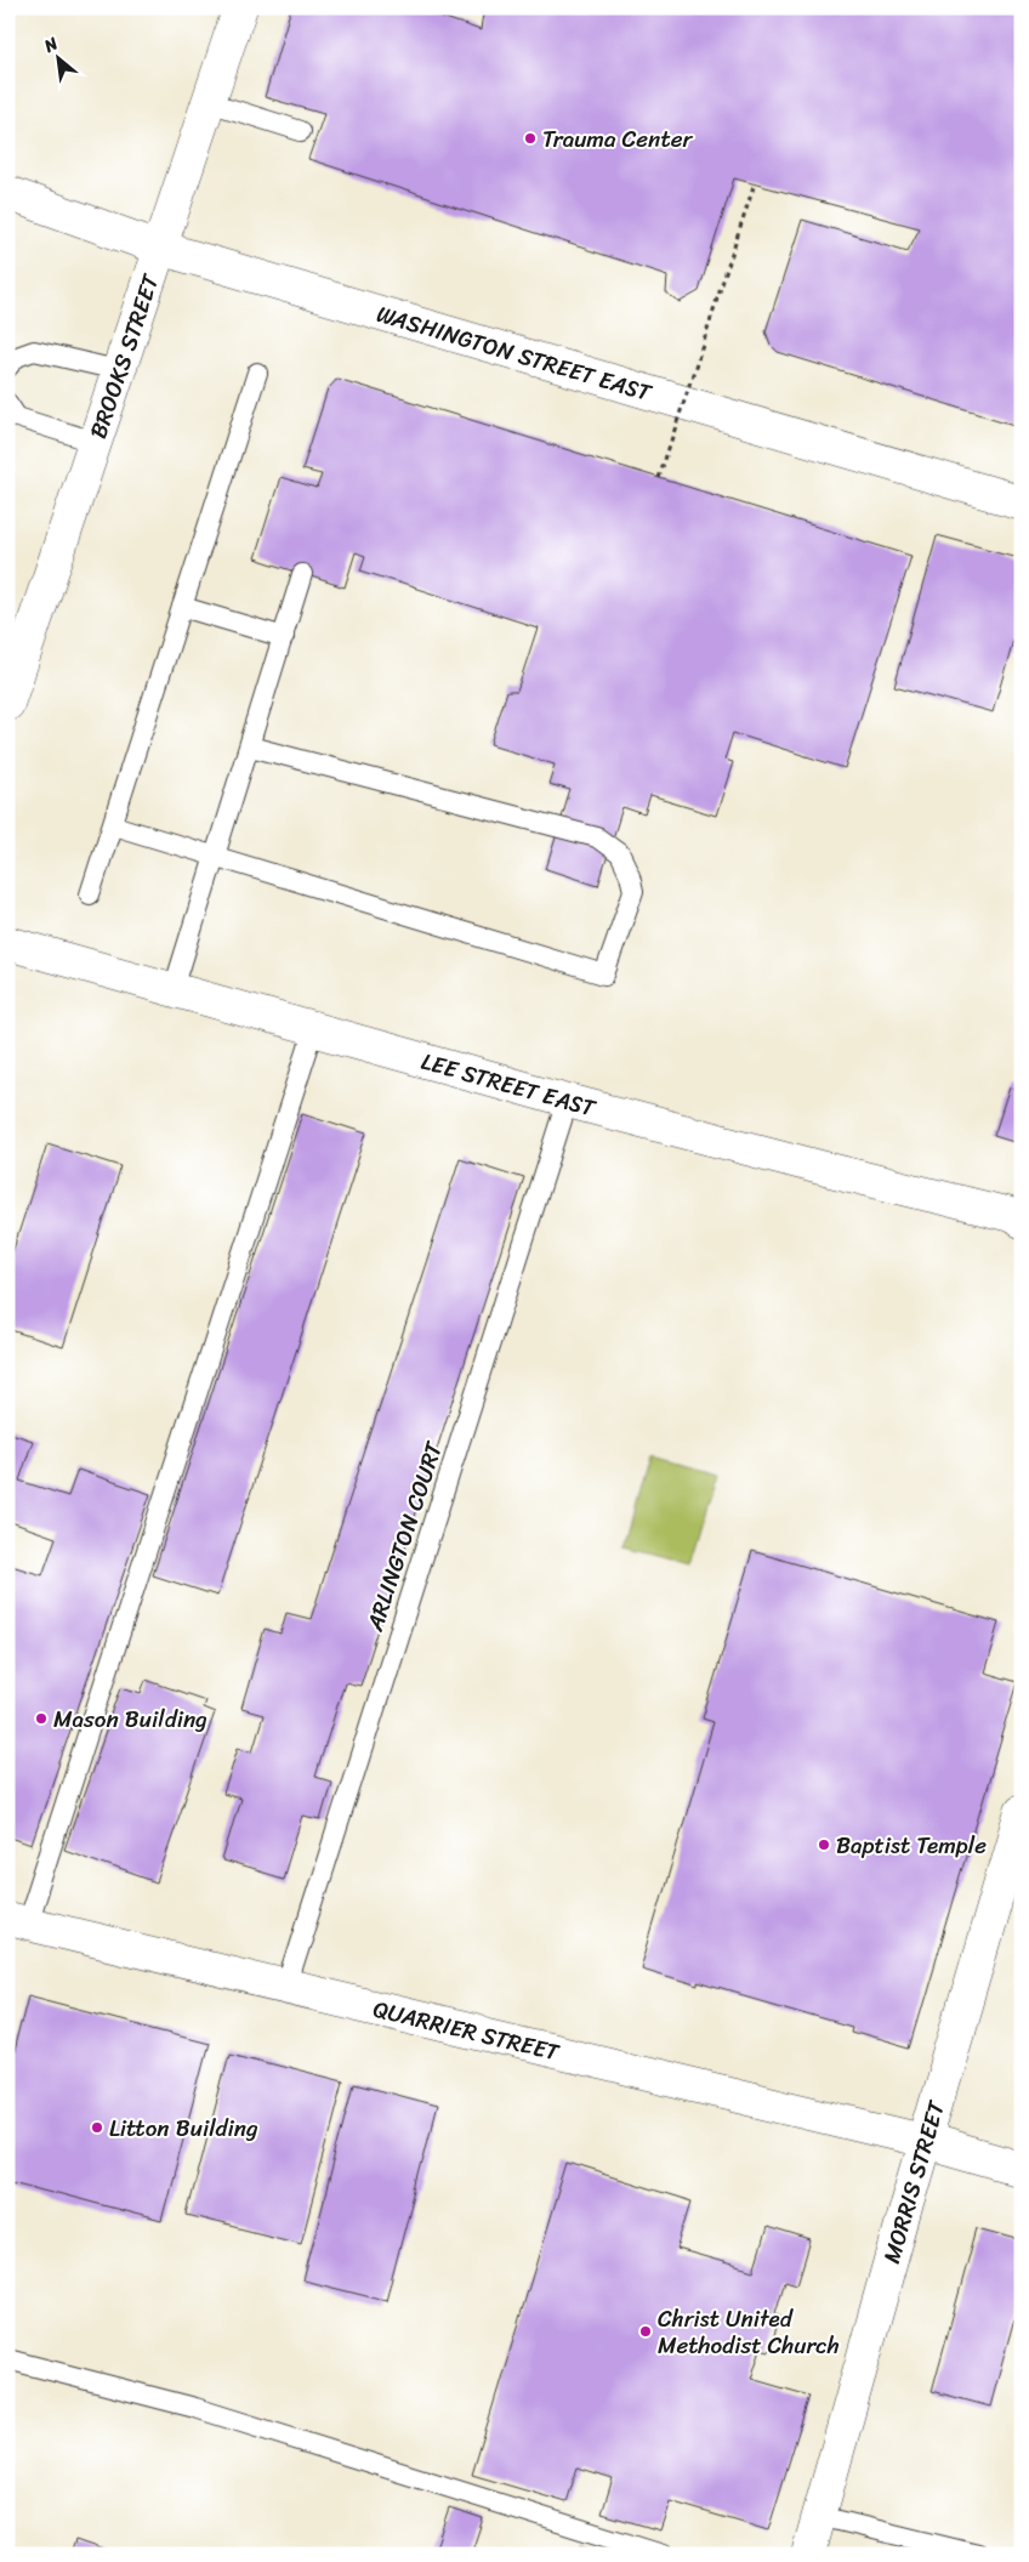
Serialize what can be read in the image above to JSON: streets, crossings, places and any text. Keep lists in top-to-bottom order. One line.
{"streets":{"main road":["WASHINGTON STREET EAST","BROOKS STREET","LEE STREET EAST","QUARRIER STREET","MORRIS STREET"],"lane":["ARLINGTON COURT"]},"crossings":[["WASHINGTON STREET EAST","BROOKS STREET"],["LEE STREET EAST","ARLINGTON COURT"],["ARLINGTON COURT","QUARRIER STREET"],["QUARRIER STREET","MORRIS STREET"]],"places":["Trauma Center","Mason Building","Baptist Temple","Litton Building","Christ United Methodist Church"],"north":"top left"}
